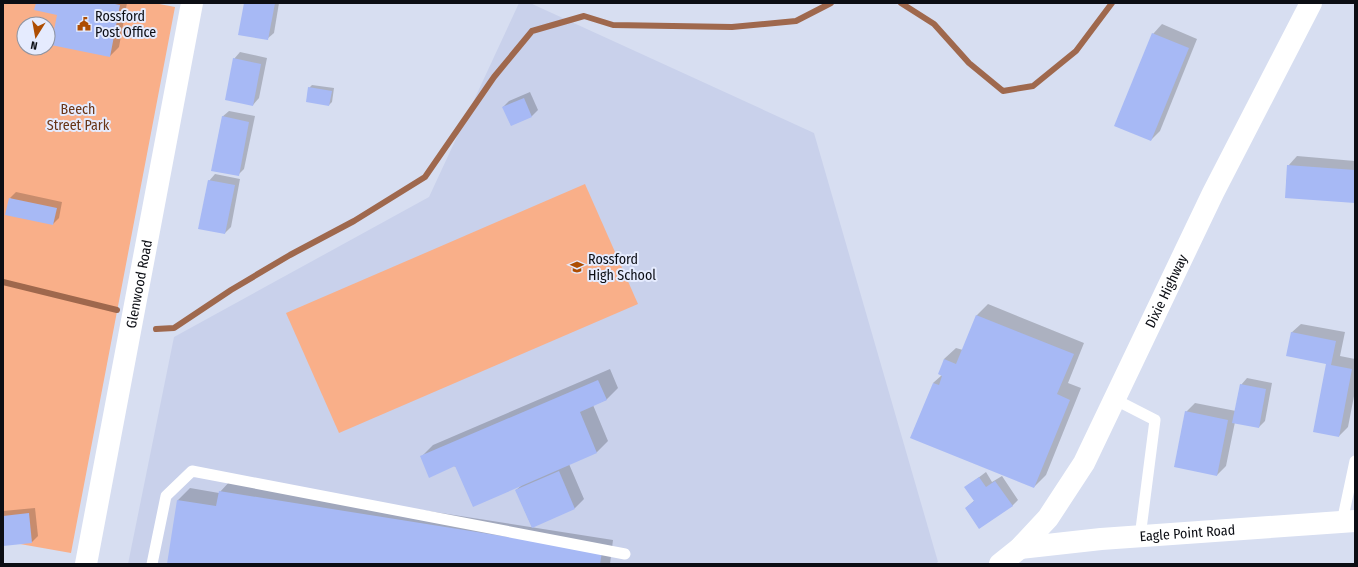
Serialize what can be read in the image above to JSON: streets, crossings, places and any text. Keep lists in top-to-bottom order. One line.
{"streets":{"street":["Glenwood Road","Dixie Highway","Eagle Point Road"]},"crossings":[["Dixie Highway","Eagle Point Road"]],"parks":["Beech Street Park"],"places":{"public building":["Rossford Post Office"],"school or university":["Rossford High School"]},"north":"bottom"}
